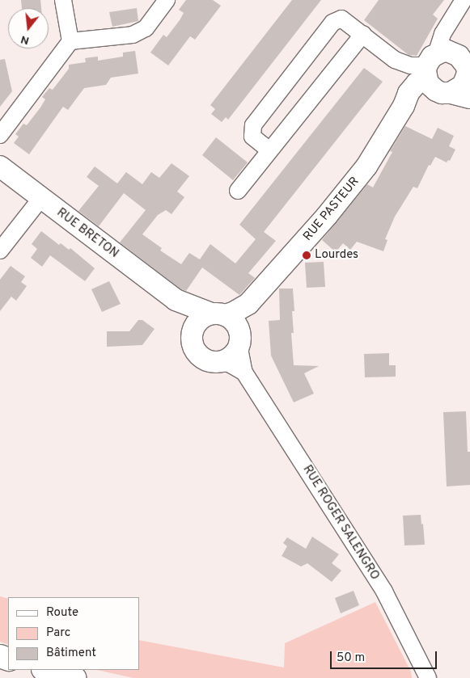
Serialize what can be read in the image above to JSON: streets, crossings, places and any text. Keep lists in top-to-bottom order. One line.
{"streets":{"main road":["RUE PASTEUR","RUE BRETON"],"street":["RUE ROGER SALENGRO"]},"crossings":[["RUE PASTEUR","RUE BRETON"],["RUE PASTEUR","RUE ROGER SALENGRO"],["RUE BRETON","RUE ROGER SALENGRO"]],"places":["Lourdes"],"legend":["Route","Parc","Bâtiment"],"scale_bar":"50 m","north":"bottom"}
